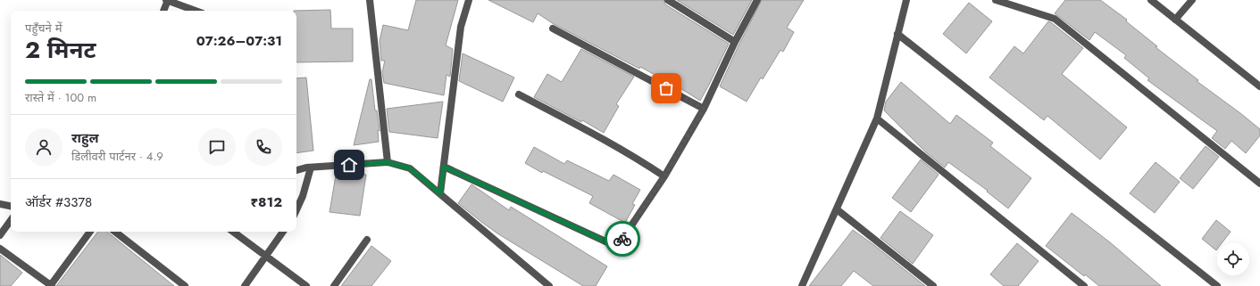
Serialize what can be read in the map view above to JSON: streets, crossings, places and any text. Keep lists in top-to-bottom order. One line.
{"page":{"heading":["2 मिनट","पहुँचने में","07:26–07:31"],"panel":["राहुल","डिलीवरी पार्टनर · 4.9","ऑर्डर #3378","₹812"],"bar":"रास्ते में · 100 m"}}
